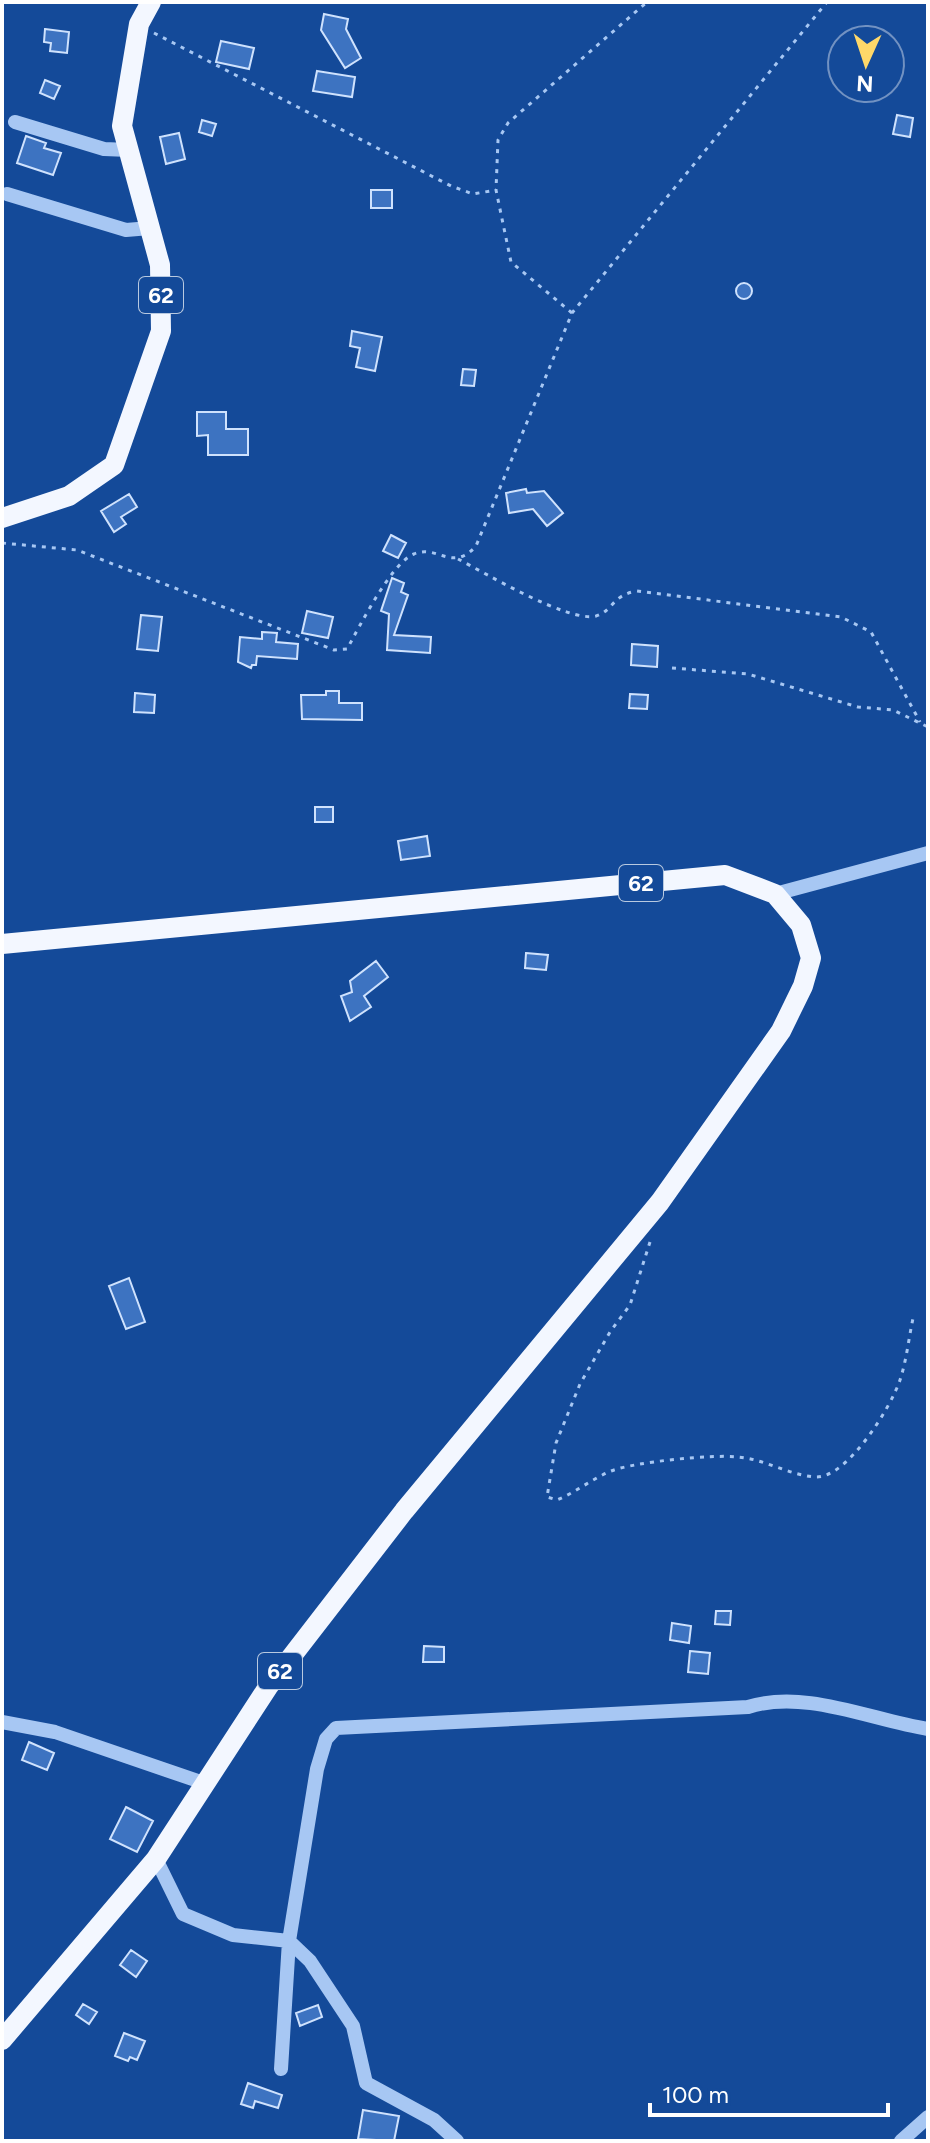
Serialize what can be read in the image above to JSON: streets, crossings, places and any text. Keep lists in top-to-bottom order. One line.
{"streets":{"main road":["62"]},"scale_bar":"100 m","north":"bottom"}
